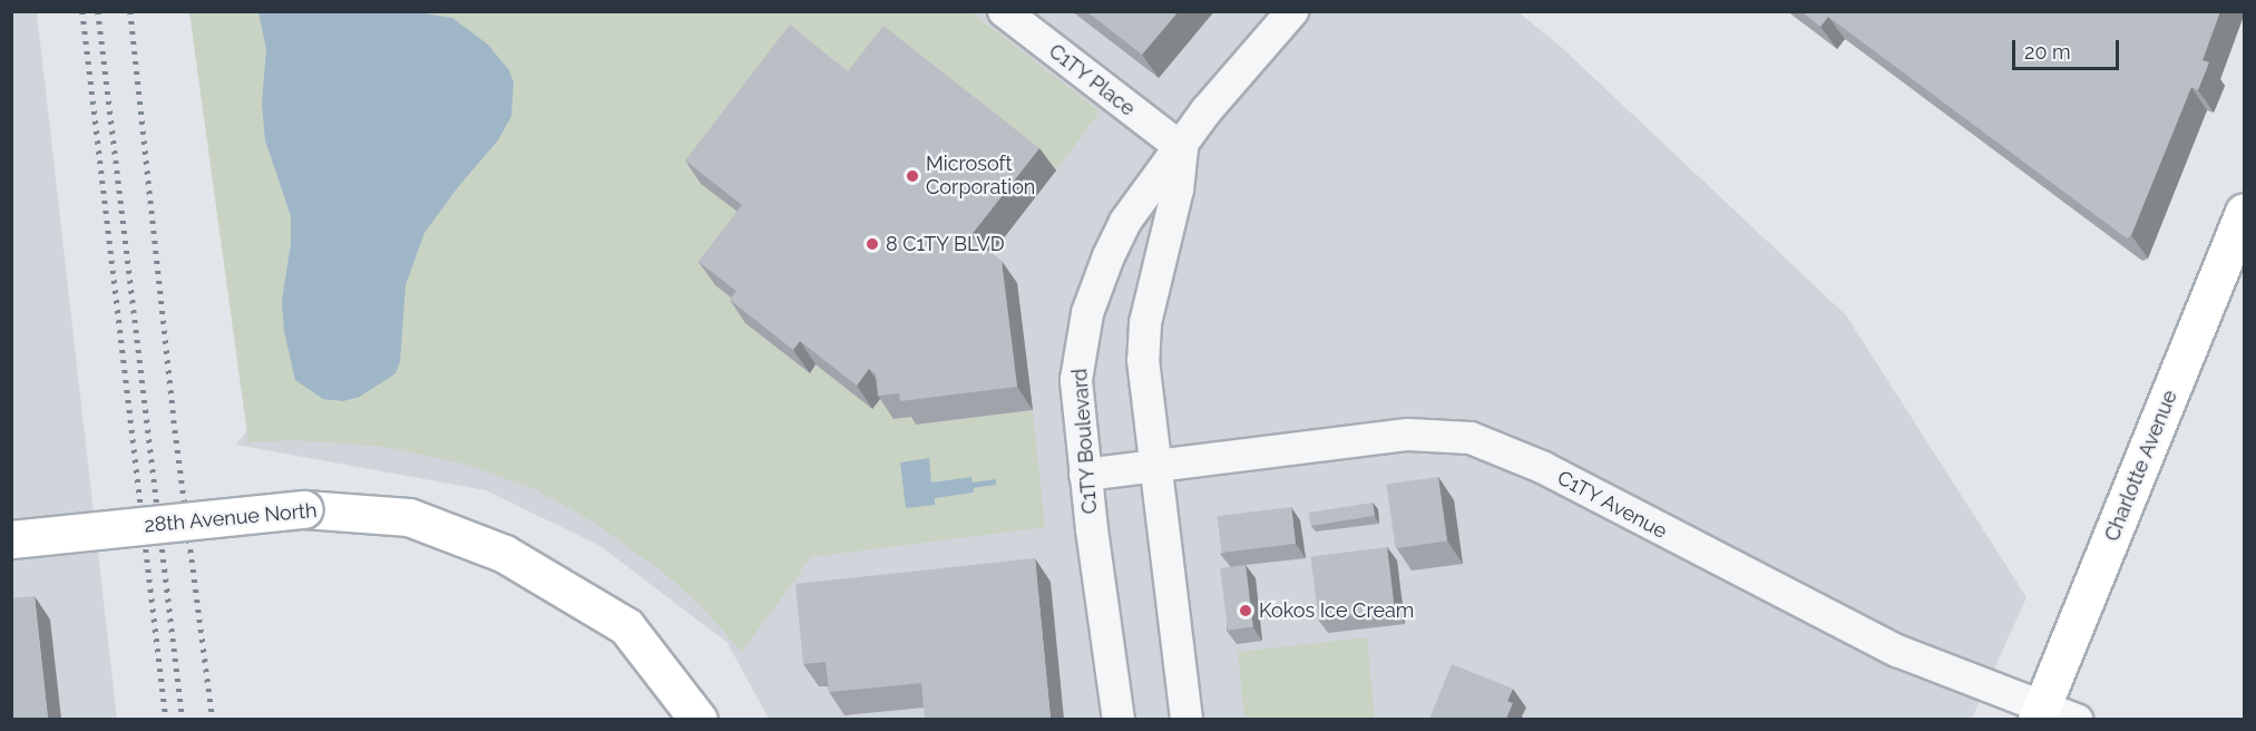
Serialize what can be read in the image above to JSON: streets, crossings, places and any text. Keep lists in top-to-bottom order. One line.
{"streets":{"main road":["Charlotte Avenue","28th Avenue North"],"street":["C1TY Place","C1TY Boulevard","C1TY Avenue"]},"crossings":[["C1TY Place","C1TY Boulevard"],["C1TY Boulevard","C1TY Avenue"],["Charlotte Avenue","C1TY Avenue"]],"places":["Microsoft Corporation","8 C1TY BLVD","Kokos Ice Cream"],"scale_bar":"20 m"}
